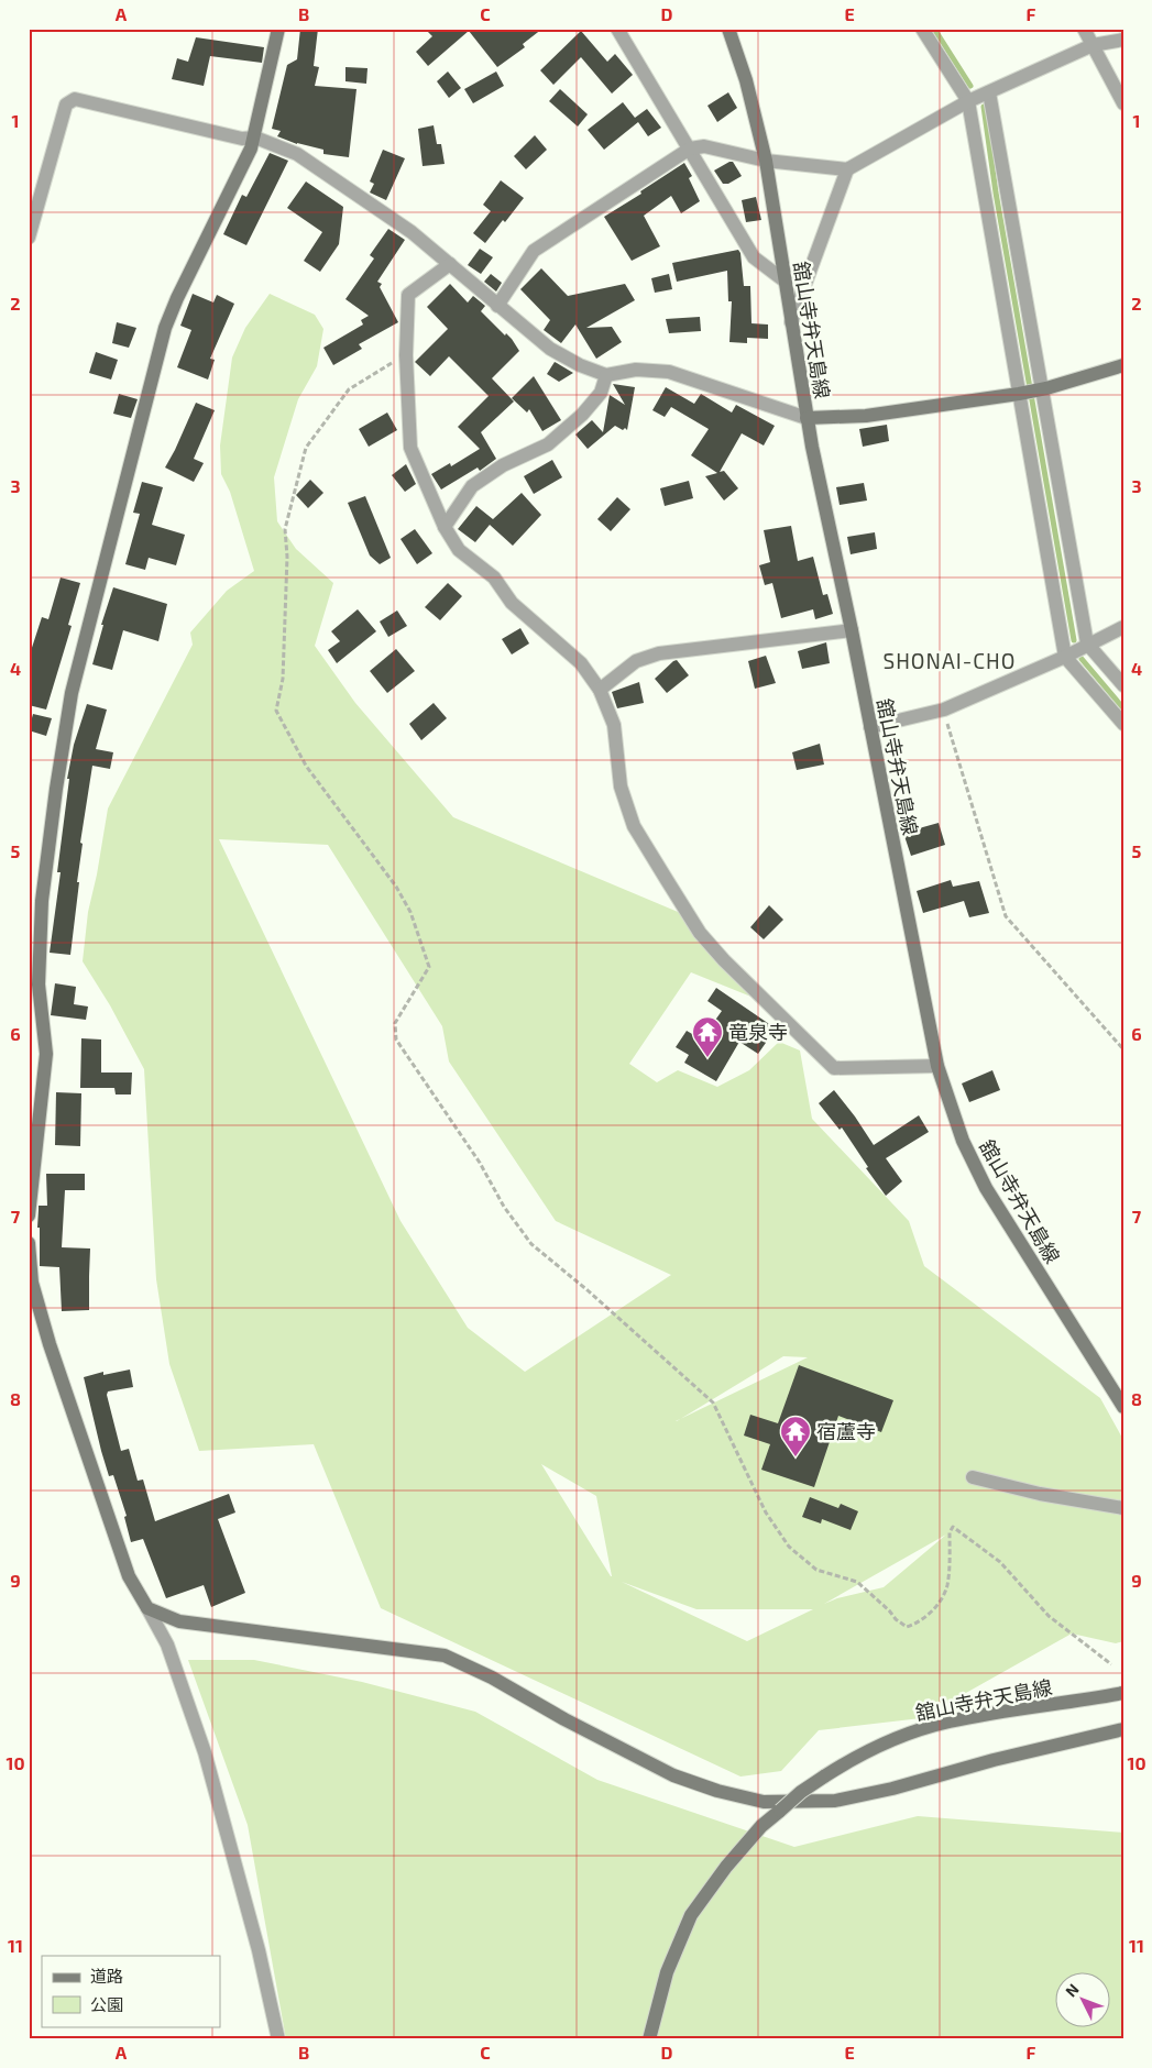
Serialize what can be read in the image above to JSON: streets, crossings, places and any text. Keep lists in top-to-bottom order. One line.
{"streets":{"street":["舘山寺弁天島線"]},"districts":["SHONAI-CHO"],"places":{"temple":["竜泉寺","宿蘆寺"]},"legend":["道路","公園"],"north":"top left","grid":{"columns":["A","B","C","D","E","F"],"rows":["1","2","3","4","5","6","7","8","9","10","11"]}}
